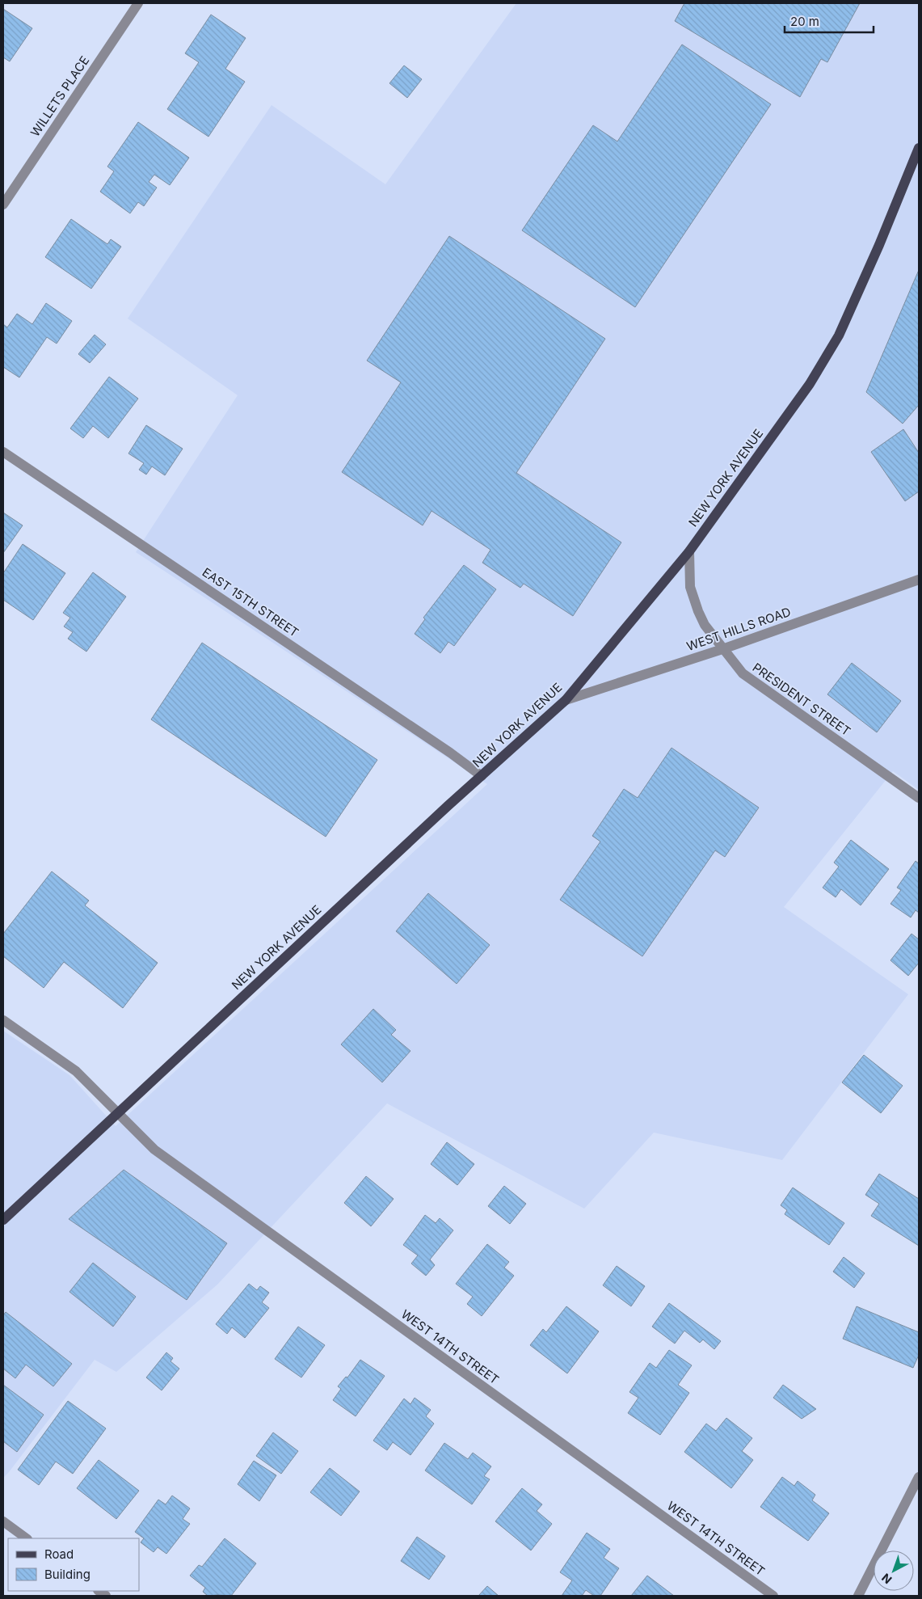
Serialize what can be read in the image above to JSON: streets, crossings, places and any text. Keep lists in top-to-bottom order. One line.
{"streets":{"main road":["NEW YORK AVENUE"],"street":["WILLETS PLACE","EAST 15TH STREET","WEST HILLS ROAD","PRESIDENT STREET","WEST 14TH STREET"]},"crossings":[["NEW YORK AVENUE","EAST 15TH STREET"],["NEW YORK AVENUE","WEST HILLS ROAD"],["NEW YORK AVENUE","PRESIDENT STREET"],["NEW YORK AVENUE","WEST 14TH STREET"],["WEST HILLS ROAD","PRESIDENT STREET"]],"legend":["Road","Building"],"scale_bar":"20 m","north":"bottom left"}
